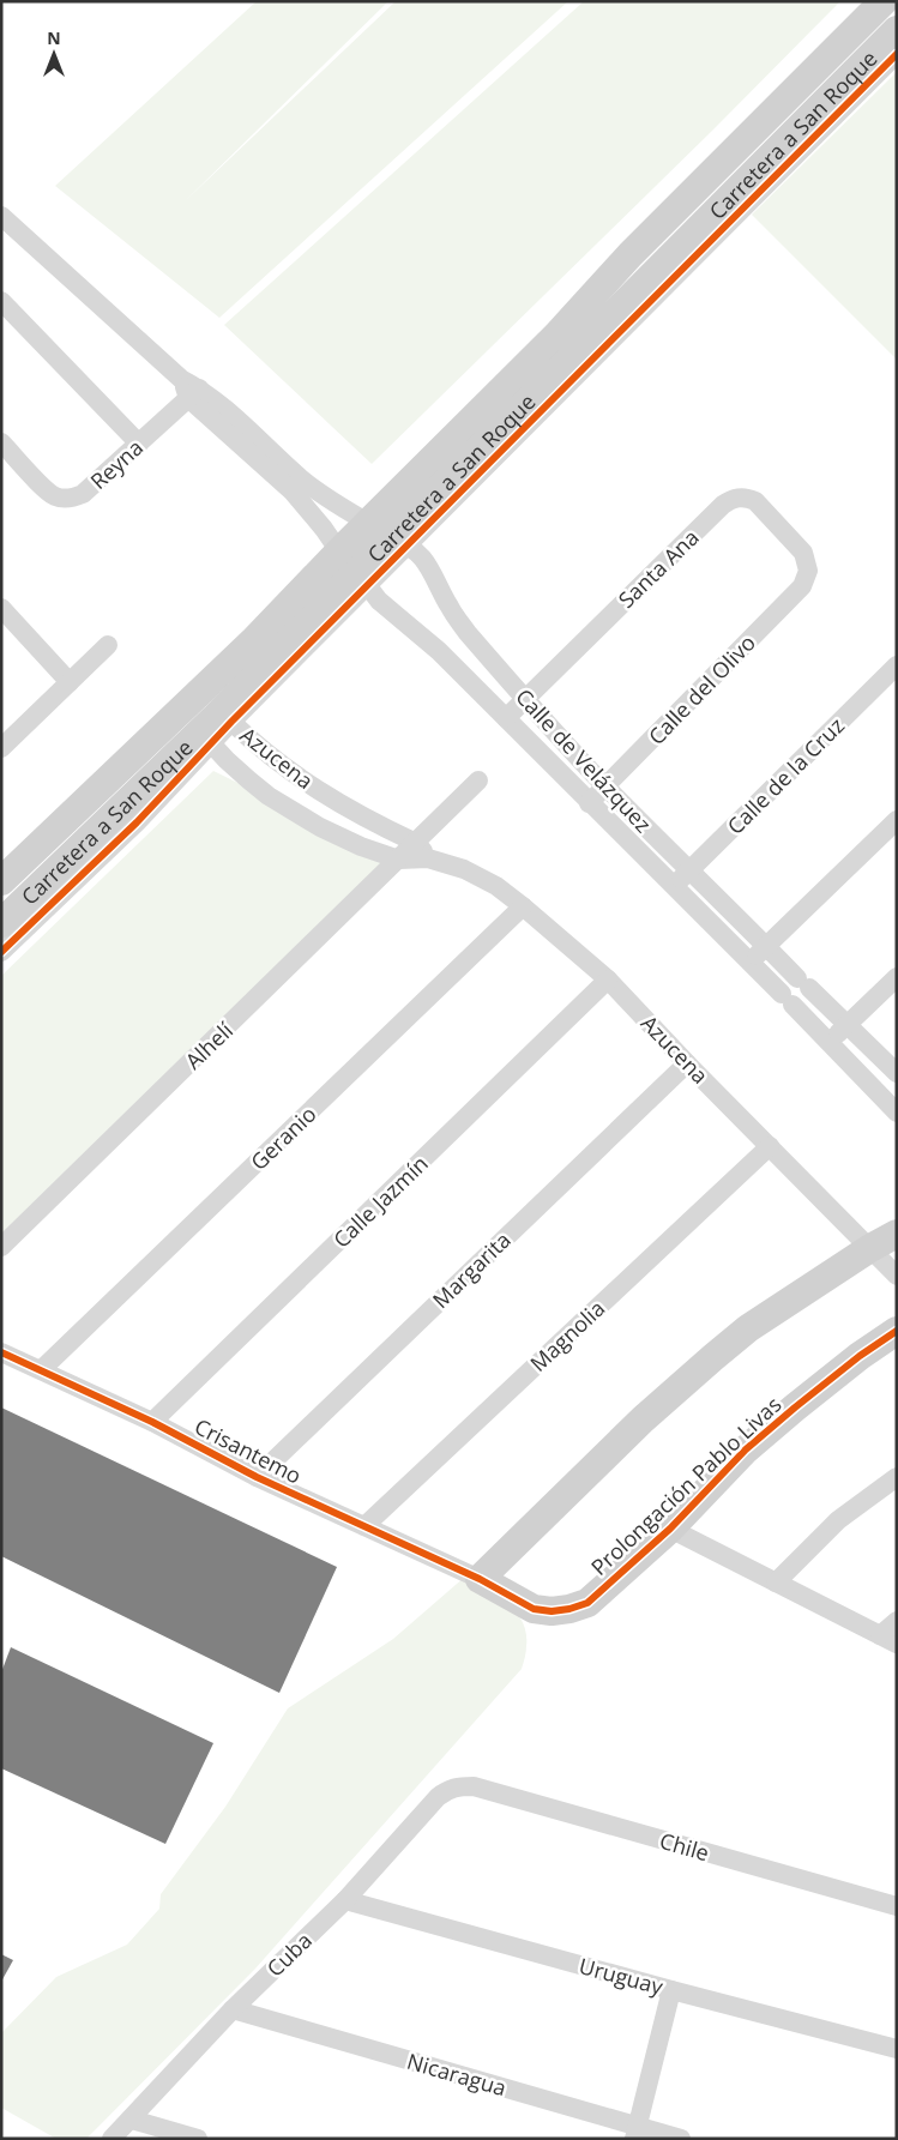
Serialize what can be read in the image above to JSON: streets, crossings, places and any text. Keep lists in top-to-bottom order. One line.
{"streets":{"main road":["Carretera a San Roque","Prolongación Pablo Livas"],"street":["Reyna","Santa Ana","Calle del Olivo","Azucena","Calle de Velázquez","Calle de la Cruz","Alhelí","Geranio","Calle Jazmín","Margarita","Magnolia","Crisantemo","Chile","Cuba","Uruguay","Nicaragua"]},"crossings":[["Carretera a San Roque","Azucena"],["Carretera a San Roque","Calle de Velázquez"],["Santa Ana","Calle del Olivo"],["Santa Ana","Calle de Velázquez"],["Calle del Olivo","Calle de Velázquez"],["Azucena","Alhelí"],["Azucena","Geranio"],["Azucena","Calle Jazmín"],["Azucena","Margarita"],["Azucena","Magnolia"],["Calle de Velázquez","Calle de la Cruz"],["Geranio","Crisantemo"],["Calle Jazmín","Crisantemo"],["Margarita","Crisantemo"],["Magnolia","Crisantemo"],["Crisantemo","Prolongación Pablo Livas"],["Chile","Cuba"],["Cuba","Uruguay"],["Cuba","Nicaragua"]],"north":"top"}
